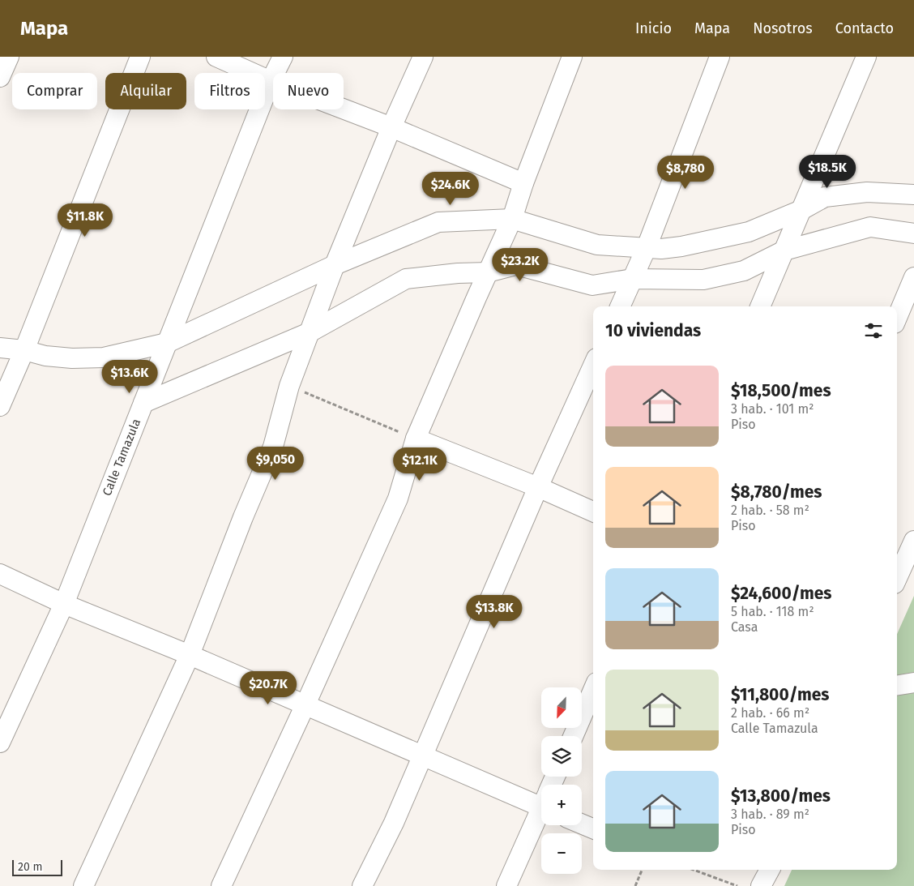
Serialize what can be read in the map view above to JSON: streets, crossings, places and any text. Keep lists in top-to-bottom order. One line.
{"streets":{"street":["Calle Tamazula"]},"scale_bar":"20 m","north":"bottom left","page":{"header":"Mapa","nav":["Inicio","Mapa","Nosotros","Contacto"],"chip":["Comprar","Alquilar","Filtros","Nuevo"],"price":["$18.5K","$8,780","$24.6K","$11.8K","$23.2K","$13.6K","$9,050","$12.1K","$13.8K","$20.7K"],"heading":"10 viviendas","list":[{"name":"$18,500/mes","note":"3 hab. · 101 m² · Piso"},{"name":"$8,780/mes","note":"2 hab. · 58 m² · Piso"},{"name":"$24,600/mes","note":"5 hab. · 118 m² · Casa"},{"name":"$11,800/mes","note":"2 hab. · 66 m² · Calle Tamazula"},{"name":"$13,800/mes","note":"3 hab. · 89 m² · Piso"}],"map_buttons":["+","−"],"scale":"20 m"}}
